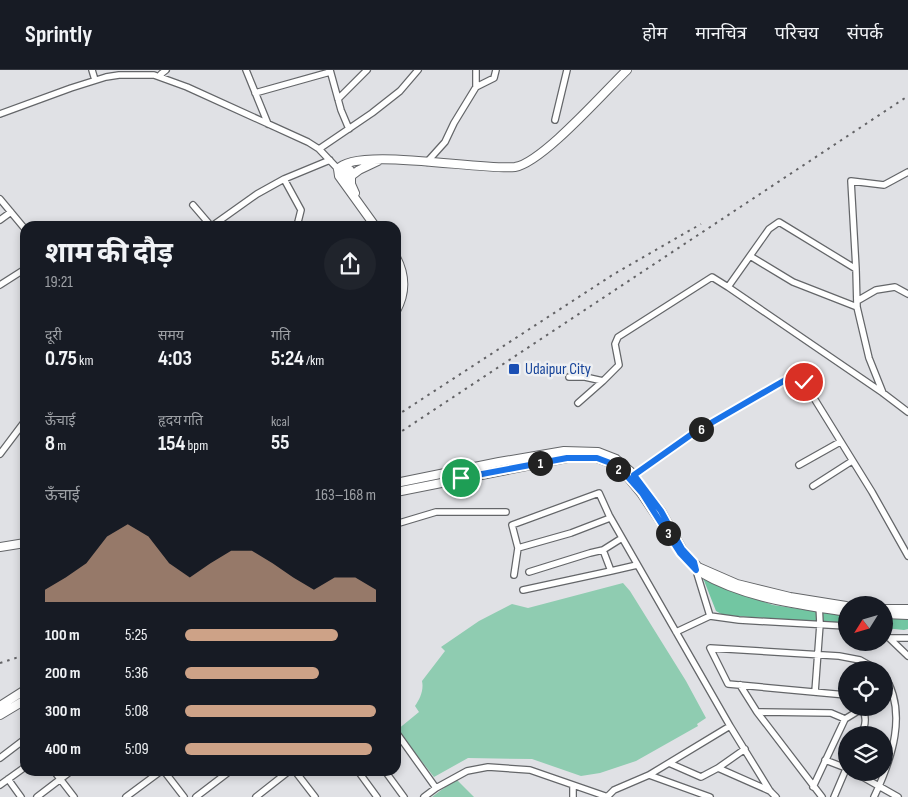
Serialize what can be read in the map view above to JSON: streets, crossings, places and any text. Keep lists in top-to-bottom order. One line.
{"places":{"transit":["Udaipur City"]},"north":"bottom left","page":{"header":"Sprintly","nav":["होम","मानचित्र","परिचय","संपर्क"],"heading":["शाम की दौड़","19:21"],"stats":[["दूरी","0.75 km"],["समय","4:03"],["गति","5:24 /km"],["ऊँचाई","8 m"],["हृदय गति","154 bpm"],["kcal","55"]],"pins":["6","1","2","3"],"chart":["ऊँचाई","163–168 m"],"list":[{"name":"100 m","note":"5:25"},{"name":"200 m","note":"5:36"},{"name":"300 m","note":"5:08"},{"name":"400 m","note":"5:09"}]}}
